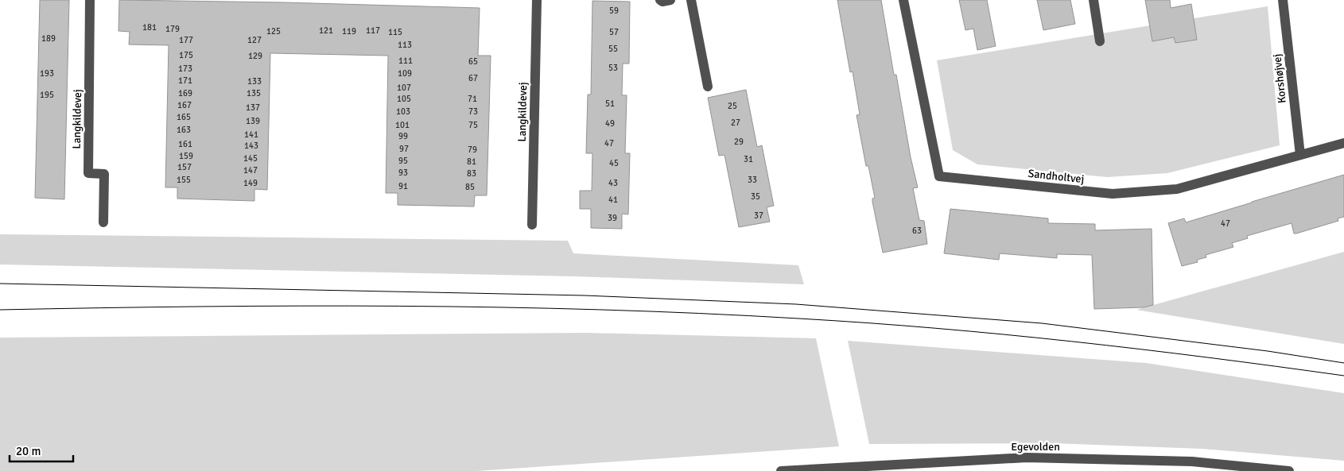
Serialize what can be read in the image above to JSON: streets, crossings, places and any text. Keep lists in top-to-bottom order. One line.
{"streets":{"street":["Korshøjvej","Langkildevej","Sandholtvej","Egevolden"]},"crossings":[["Korshøjvej","Sandholtvej"]],"house_numbers":["59","181","179","121","117","125","119","115","57","189","177","127","113","55","175","129","111","65","53","173","193","109","67","171","133","107","169","135","195","105","71","51","167","25","137","103","73","165","139","27","49","101","75","163","141","99","29","47","161","143","97","79","159","145","31","95","81","45","157","147","93","83","155","33","149","43","91","85","35","41","37","39","47","63"],"scale_bar":"20 m"}
